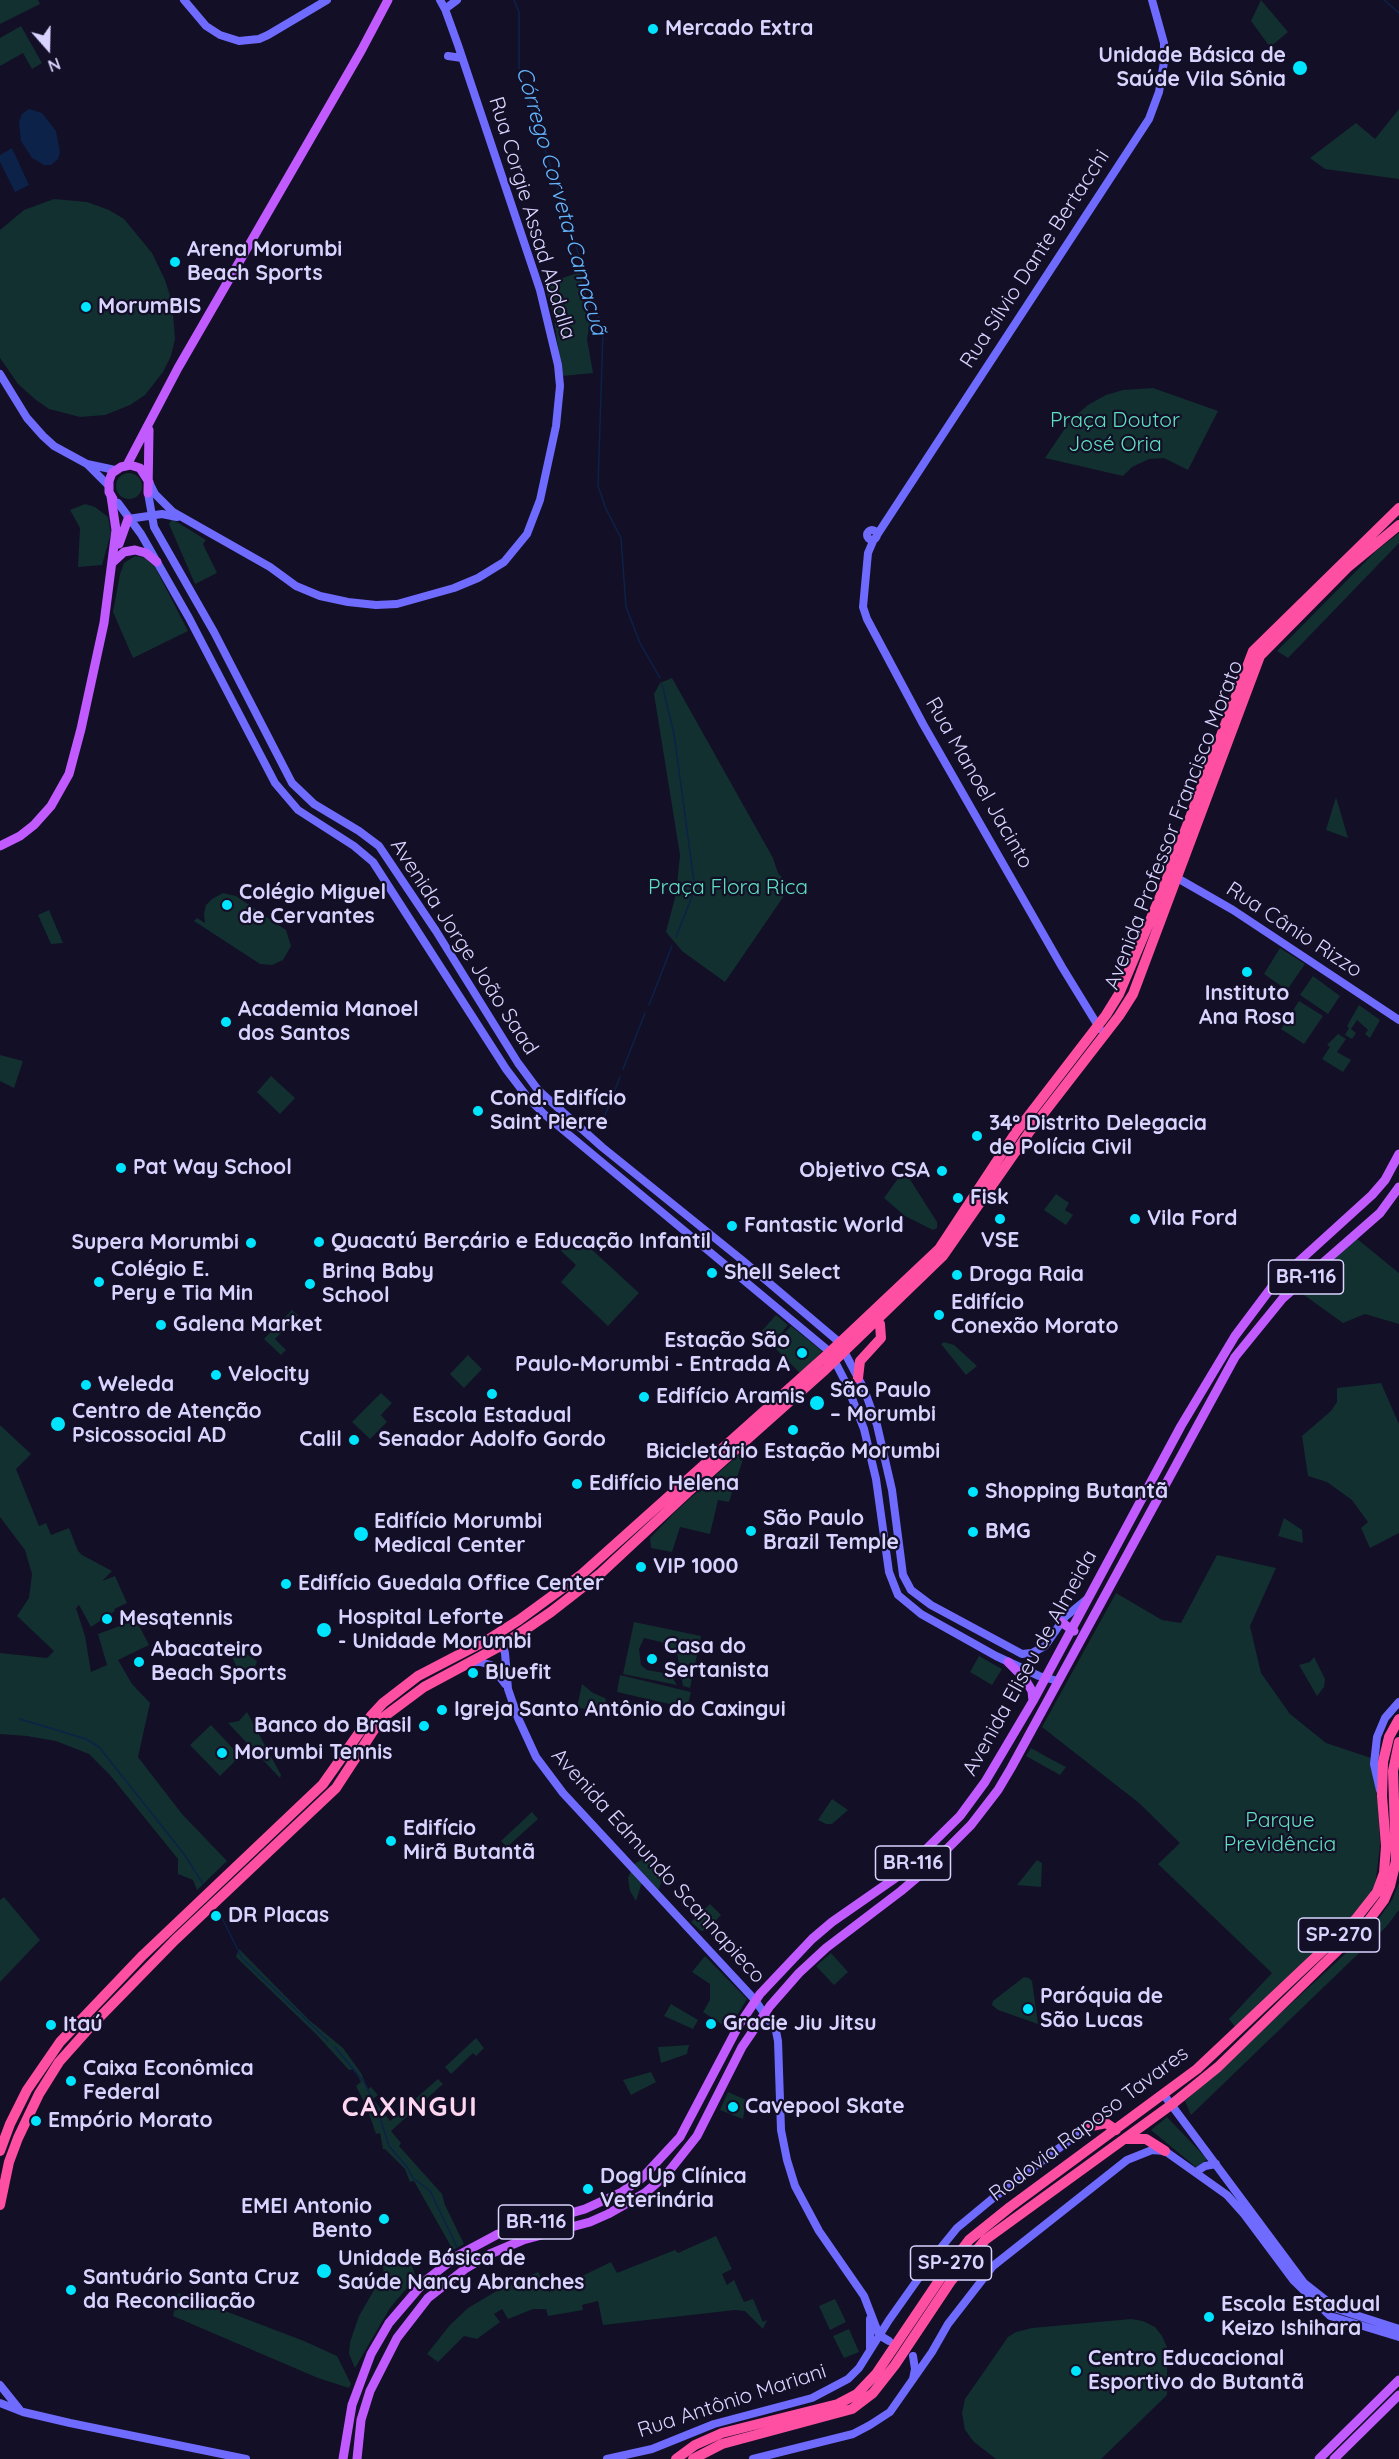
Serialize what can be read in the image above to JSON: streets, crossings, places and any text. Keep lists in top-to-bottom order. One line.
{"streets":{"highway":["Avenida Professor Francisco Morato","SP-270","Rodovia Raposo Tavares"],"main road":["Rua Corgie Assad Abdalla","Rua Sílvio Dante Bertacchi","Rua Manoel Jacinto","Rua Cânio Rizzo","Avenida Jorge João Saad","BR-116","Avenida Eliseu de Almeida","Avenida Edmundo Scannapieco","Rua Antônio Mariani"]},"crossings":[["Rua Corgie Assad Abdalla","Avenida Jorge João Saad"],["Rua Sílvio Dante Bertacchi","Rua Manoel Jacinto"],["Rua Manoel Jacinto","Avenida Professor Francisco Morato"],["Avenida Professor Francisco Morato","Rua Cânio Rizzo"],["Avenida Professor Francisco Morato","Avenida Jorge João Saad"],["Avenida Professor Francisco Morato","Avenida Edmundo Scannapieco"],["Avenida Eliseu de Almeida","Avenida Edmundo Scannapieco"],["Avenida Edmundo Scannapieco","Rua Antônio Mariani"]],"districts":["CAXINGUI"],"water":["Córrego Corveta-Camacuã"],"parks":["Praça Doutor José Oria","Praça Flora Rica","Parque Previdência"],"places":["Mercado Extra","Unidade Básica de Saúde Vila Sônia","Arena Morumbi Beach Sports","MorumBIS","Colégio Miguel de Cervantes","Instituto Ana Rosa","Academia Manoel dos Santos","Cond. Edifício Saint Pierre","34º Distrito Delegacia de Polícia Civil","Pat Way School","Objetivo CSA","Fisk","VSE","Vila Ford","Fantastic World","Quacatú Berçário e Educação Infantil","Supera Morumbi","Shell Select","Droga Raia","Colégio E. Pery e Tia Min","Brinq Baby School","Edifício Conexão Morato","Galena Market","Estação São Paulo-Morumbi - Entrada A","Velocity","Weleda","Escola Estadual Senador Adolfo Gordo","Edifício Aramis","São Paulo – Morumbi","Centro de Atenção Psicossocial AD","Bicicletário Estação Morumbi","Calil","Edifício Helena","Shopping Butantã","São Paulo Brazil Temple","BMG","Edifício Morumbi Medical Center","VIP 1000","Edifício Guedala Office Center","Mesqtennis","Hospital Leforte - Unidade Morumbi","Casa do Sertanista","Abacateiro Beach Sports","Bluefit","Igreja Santo Antônio do Caxingui","Banco do Brasil","Morumbi Tennis","Edifício Mirã Butantã","DR Placas","Paróquia de São Lucas","Gracie Jiu Jitsu","Itaú","Caixa Econômica Federal","Cavepool Skate","Empório Morato","Dog Up Clínica Veterinária","EMEI Antonio Bento","Unidade Básica de Saúde Nancy Abranches","Santuário Santa Cruz da Reconciliação","Escola Estadual Keizo Ishihara","Centro Educacional Esportivo do Butantã"],"north":"bottom"}
